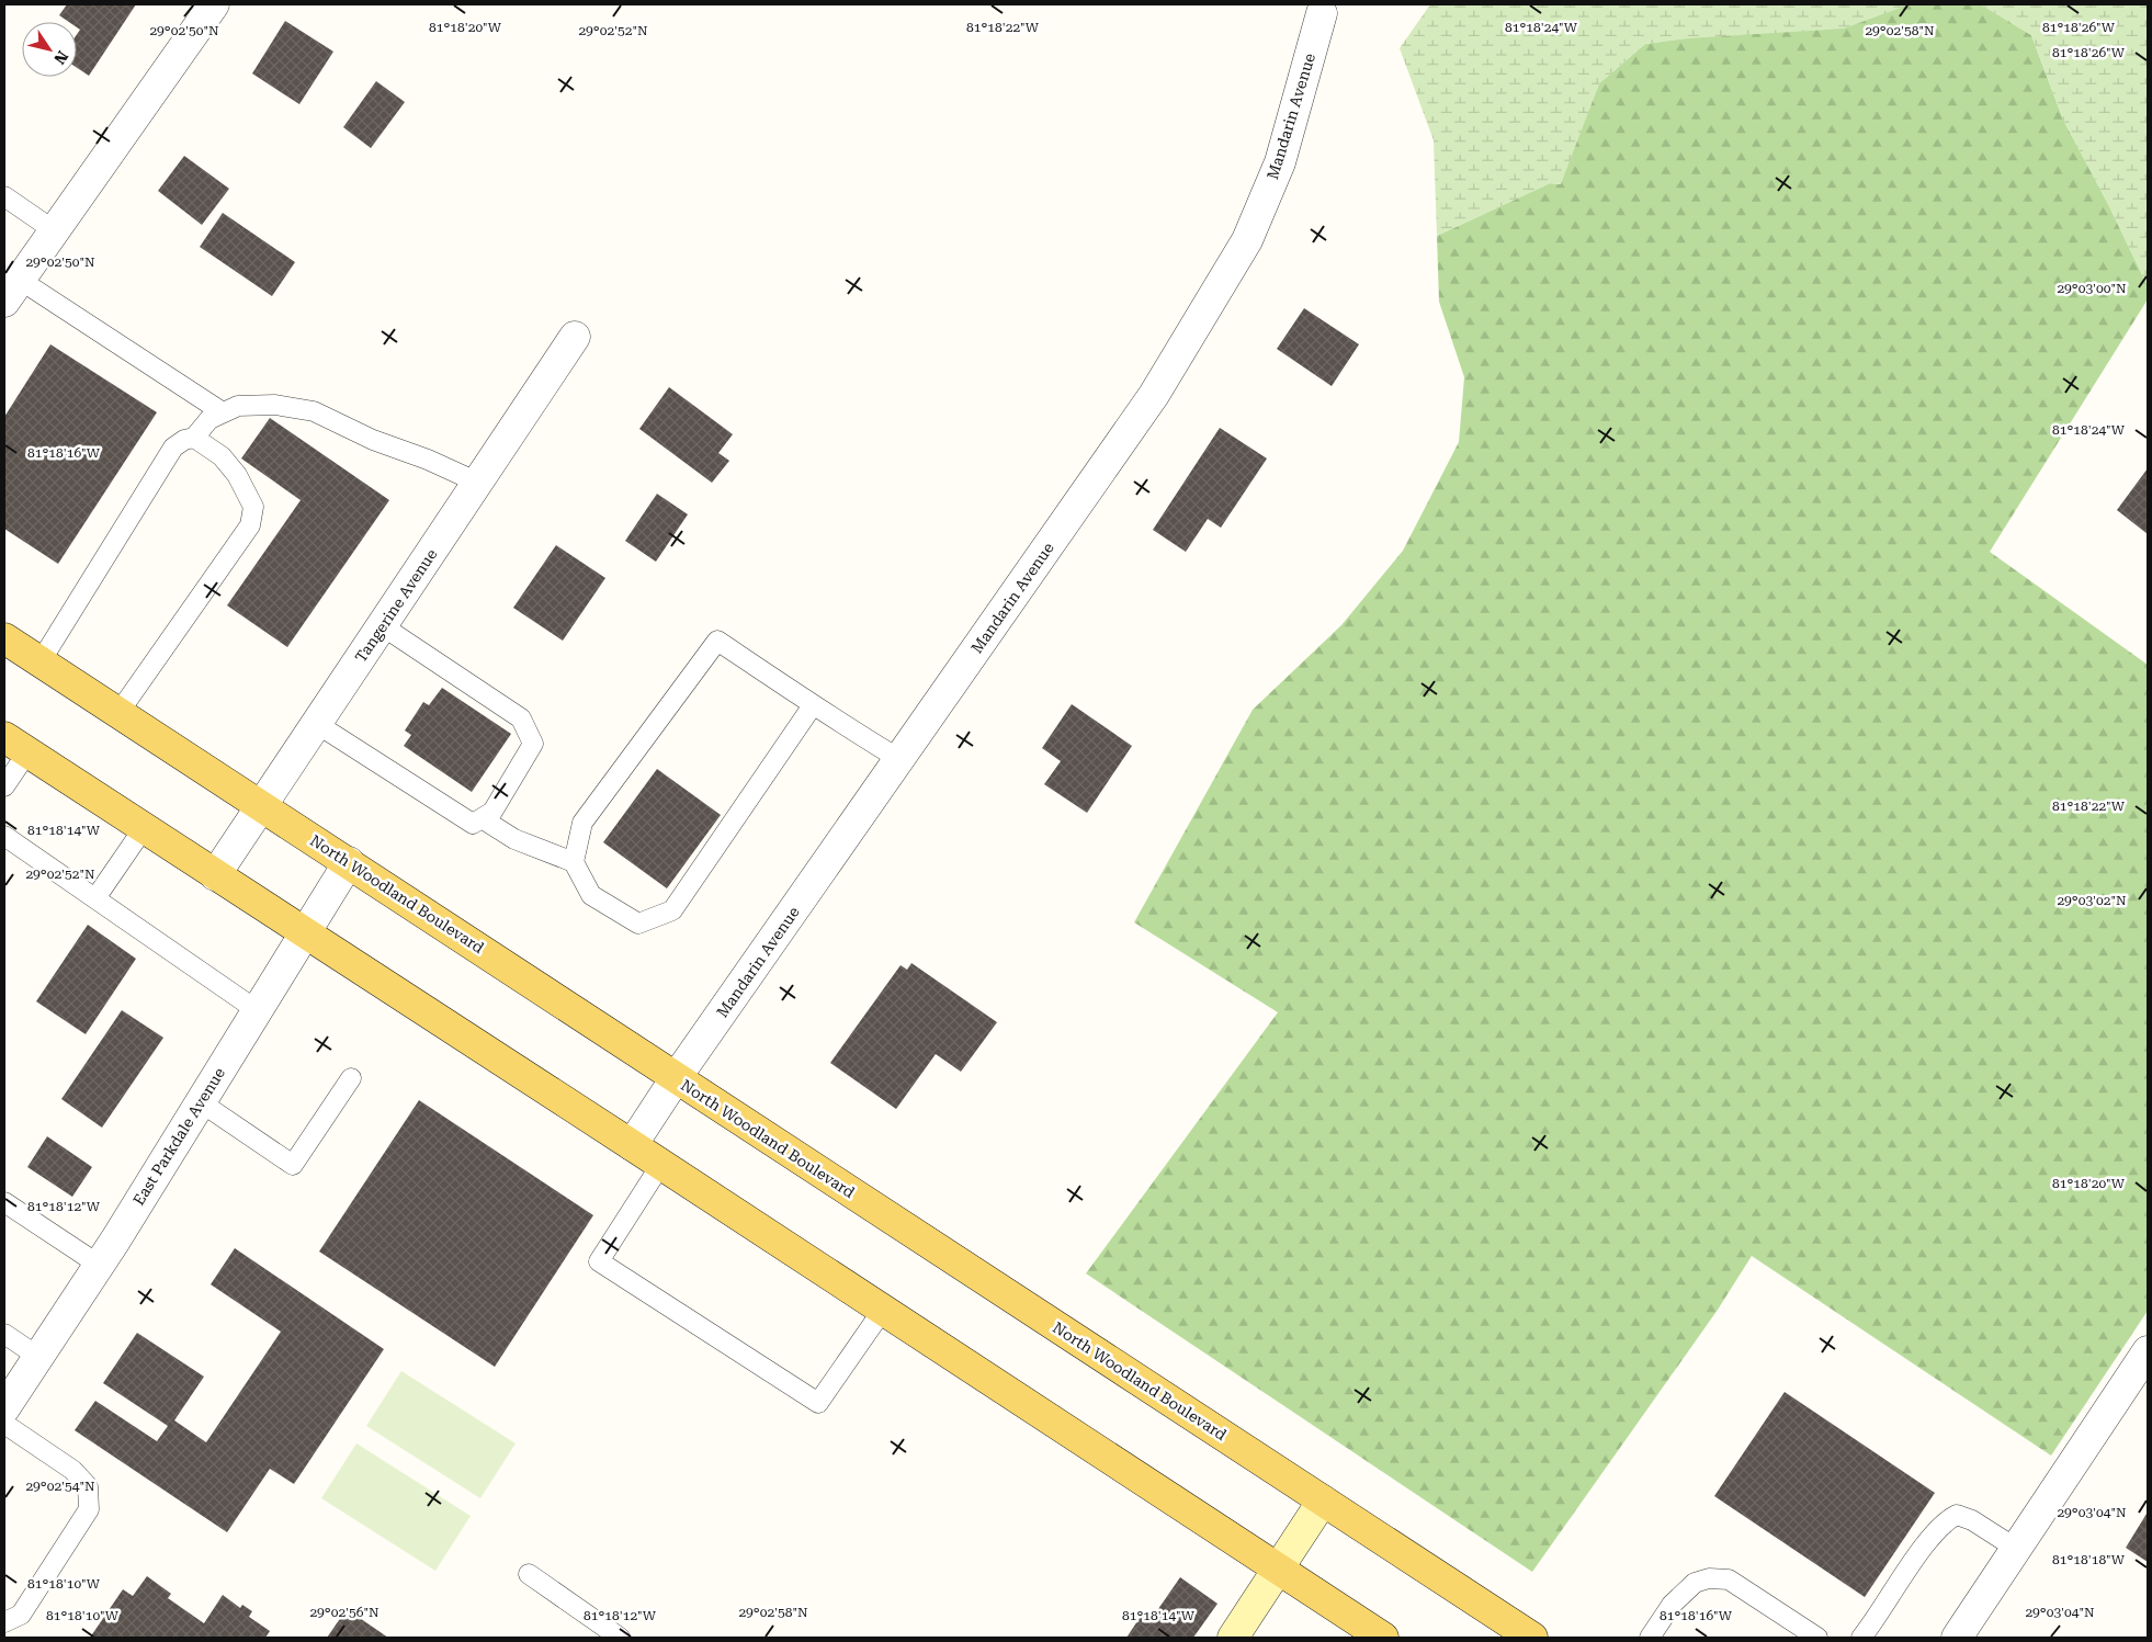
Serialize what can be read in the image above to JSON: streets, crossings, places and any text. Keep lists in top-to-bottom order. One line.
{"streets":{"main road":["North Woodland Boulevard"],"street":["Mandarin Avenue","Tangerine Avenue","East Parkdale Avenue"]},"crossings":[["Mandarin Avenue","North Woodland Boulevard"],["Tangerine Avenue","North Woodland Boulevard"],["North Woodland Boulevard","East Parkdale Avenue"]],"north":"bottom right","coordinates":["81°18'20\"W","81°18'22\"W","81°18'24\"W","81°18'26\"W","29°02'50\"N","29°02'52\"N","29°02'58\"N","29°03'00\"N","81°18'16\"W","81°18'14\"W","29°03'02\"N","81°18'12\"W","29°02'54\"N","29°03'04\"N","81°18'18\"W","81°18'10\"W","29°02'56\"N"]}
